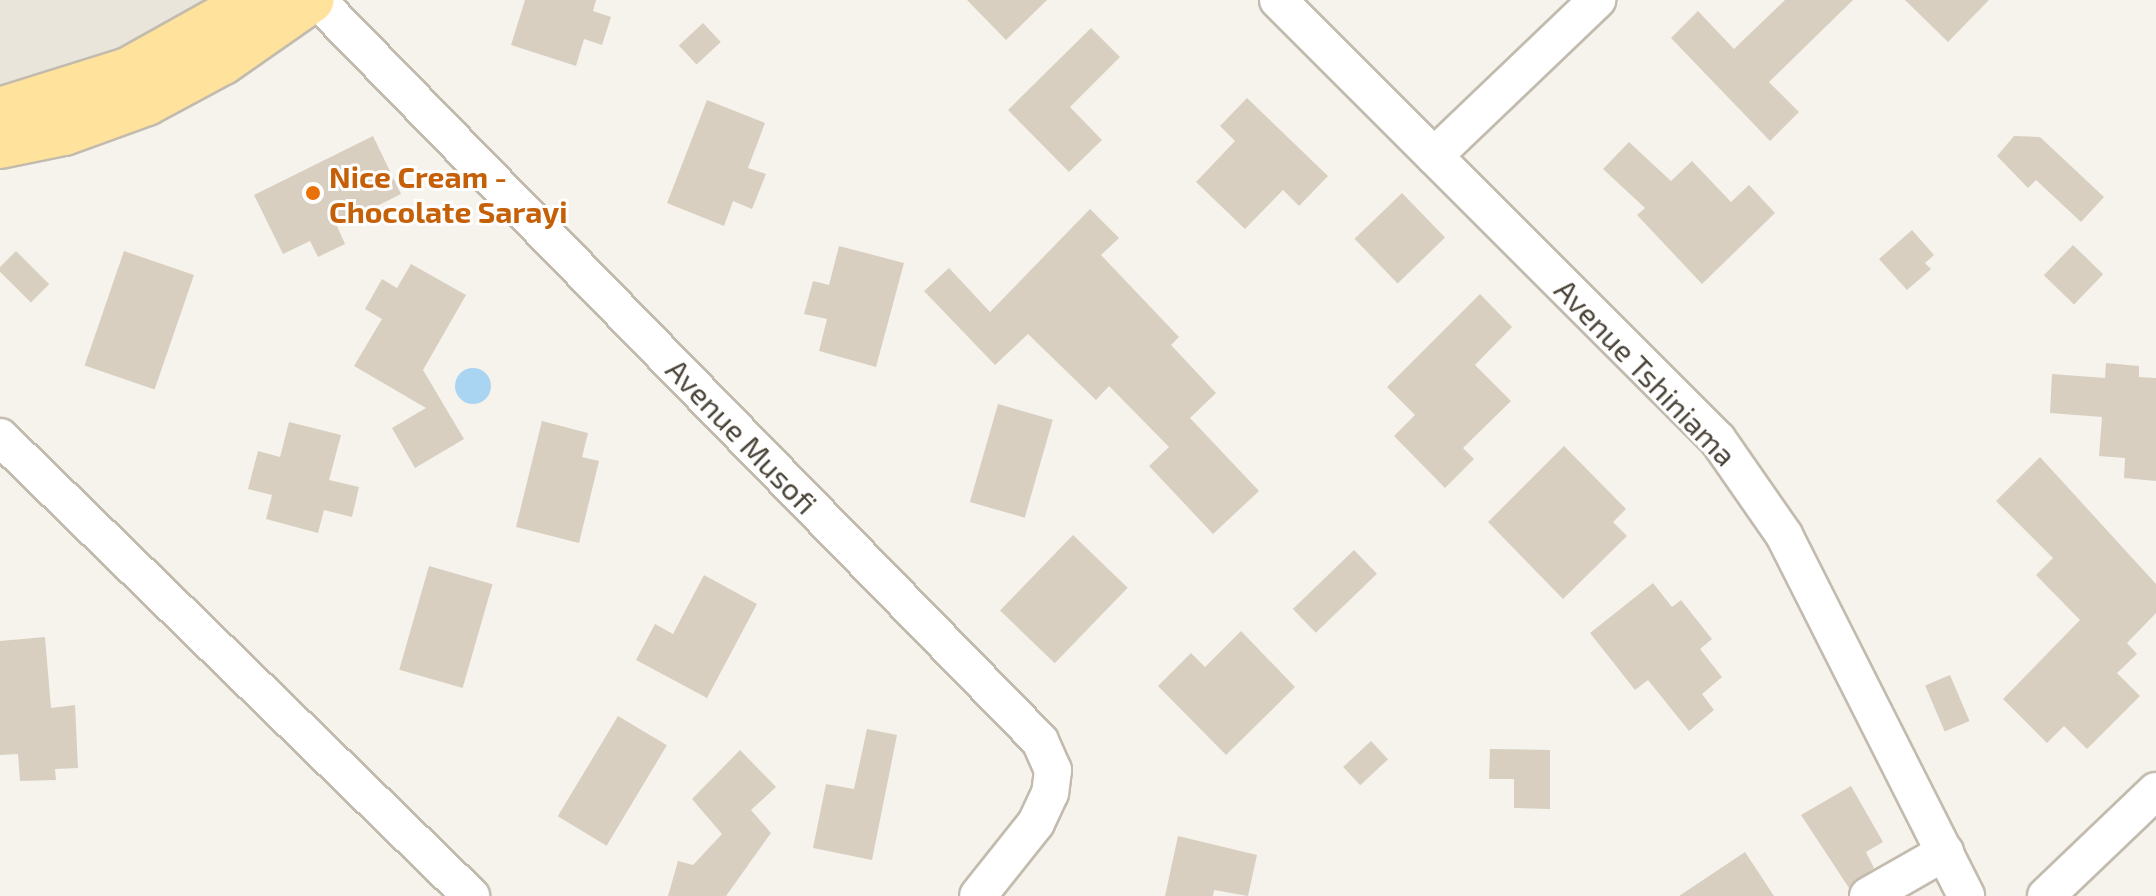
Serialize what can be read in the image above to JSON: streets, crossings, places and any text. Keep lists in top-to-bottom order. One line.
{"streets":{"street":["Avenue Tshiniama","Avenue Musofi"]},"places":["Nice Cream - Chocolate Sarayi"]}
